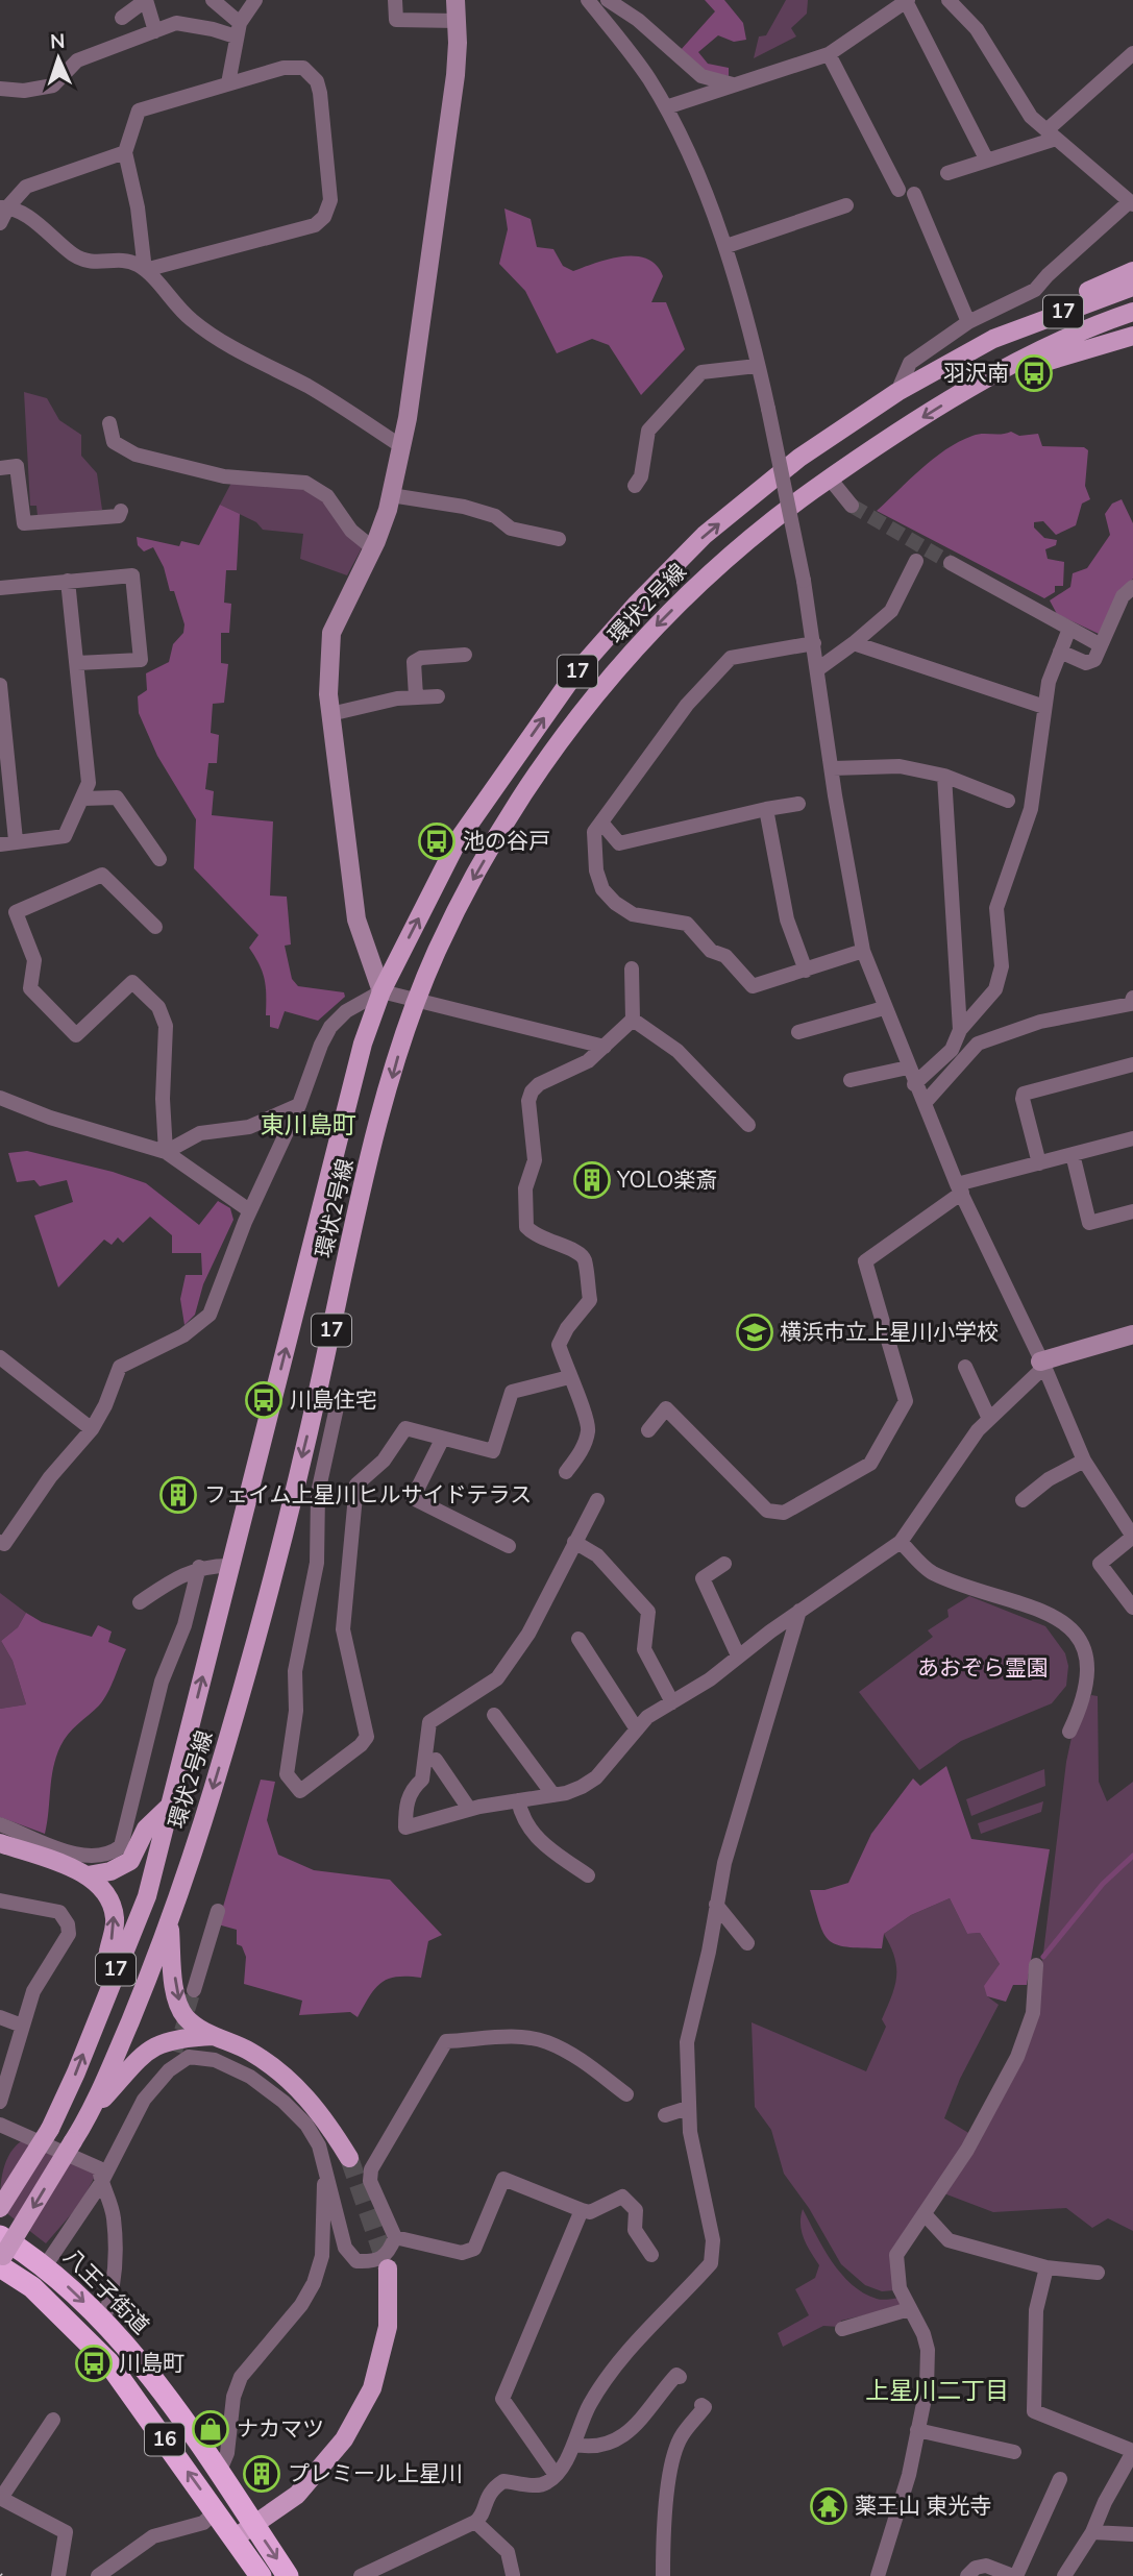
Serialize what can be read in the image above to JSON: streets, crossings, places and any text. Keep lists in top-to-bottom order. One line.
{"streets":{"highway":["八王子街道","16"],"main road":["17","環状2号線"]},"districts":["東川島町","上星川二丁目"],"parks":["あおぞら霊園"],"places":{"bus stop":["羽沢南","池の谷戸","川島住宅","川島町"],"building":["YOLO楽斎","フェイム上星川ヒルサイドテラス","プレミール上星川"],"school or university":["横浜市立上星川小学校"],"shop":["ナカマツ"],"temple":["薬王山 東光寺"]},"north":"top"}
